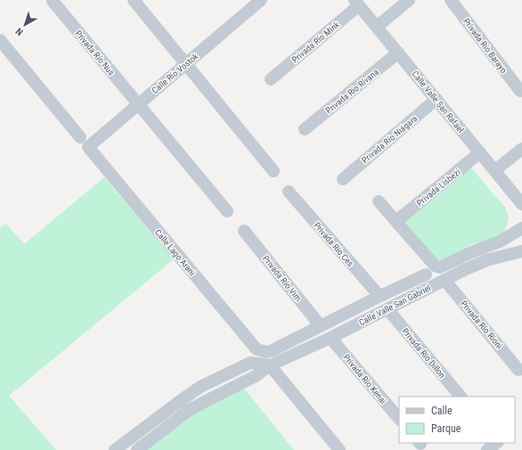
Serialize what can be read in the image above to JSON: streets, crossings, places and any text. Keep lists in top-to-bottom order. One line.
{"streets":{"street":["Privada Río Mink","Privada Río Barayo","Privada Río Nus","Calle Río Vostok","Privada Río Rivana","Calle Valle San Rafael","Privada Río Niágara","Privada Lisbezi","Privada Río Ces","Calle Lago Arani","Privada Río Vim","Calle Valle San Gabriel","Privada Río Rioni","Privada Río Dillon","Privada Río Kenai"]},"crossings":[["Privada Río Mink","Calle Valle San Rafael"],["Privada Río Nus","Calle Río Vostok"],["Calle Río Vostok","Calle Lago Arani"],["Privada Río Rivana","Calle Valle San Rafael"],["Calle Valle San Rafael","Privada Río Niágara"],["Calle Valle San Rafael","Privada Lisbezi"],["Calle Lago Arani","Privada Río Vim"],["Calle Valle San Gabriel","Privada Río Rioni"],["Calle Valle San Gabriel","Privada Río Dillon"],["Calle Valle San Gabriel","Privada Río Kenai"]],"legend":["Calle","Parque"],"north":"bottom left"}
